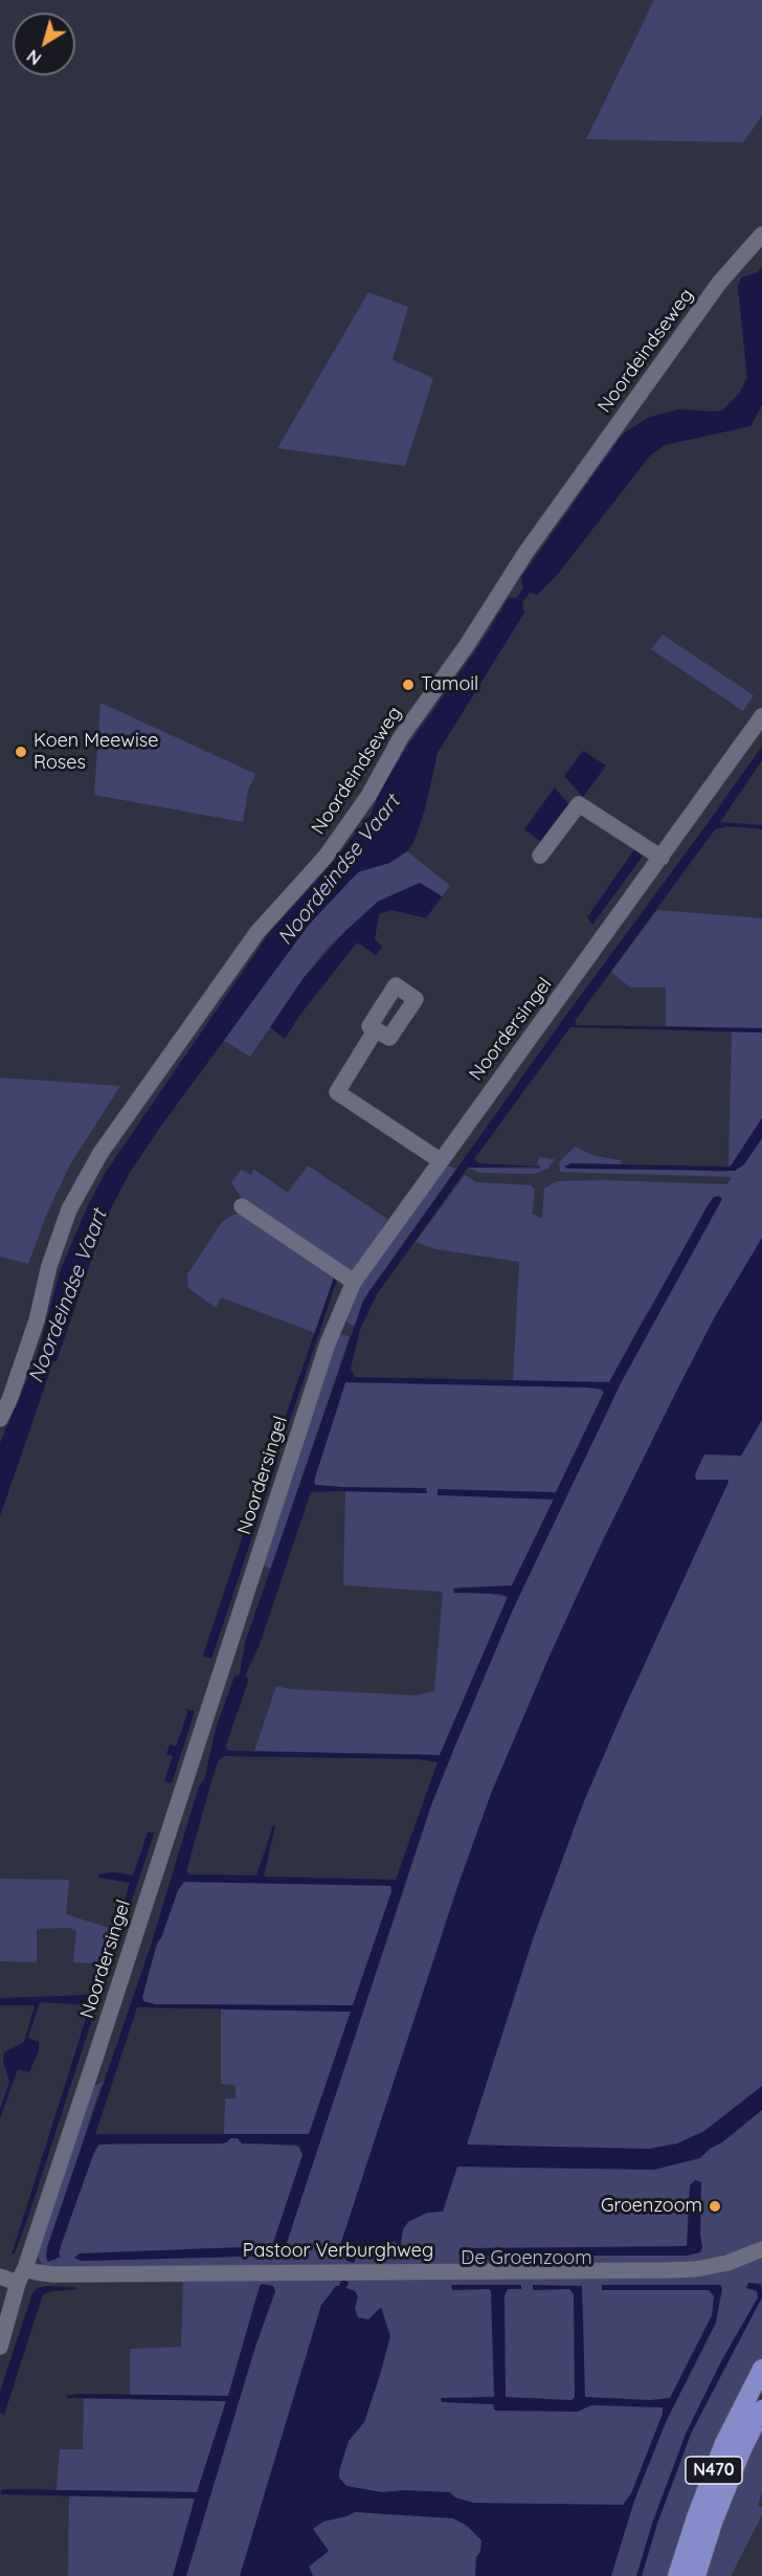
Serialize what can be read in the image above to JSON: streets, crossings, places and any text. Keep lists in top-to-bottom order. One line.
{"streets":{"main road":["N470"],"street":["Noordeindseweg","Noordersingel","Pastoor Verburghweg"]},"crossings":[["Noordersingel","Pastoor Verburghweg"]],"water":["Noordeindse Vaart"],"parks":["De Groenzoom"],"places":["Tamoil","Koen Meewise Roses","Groenzoom"],"north":"bottom left"}
